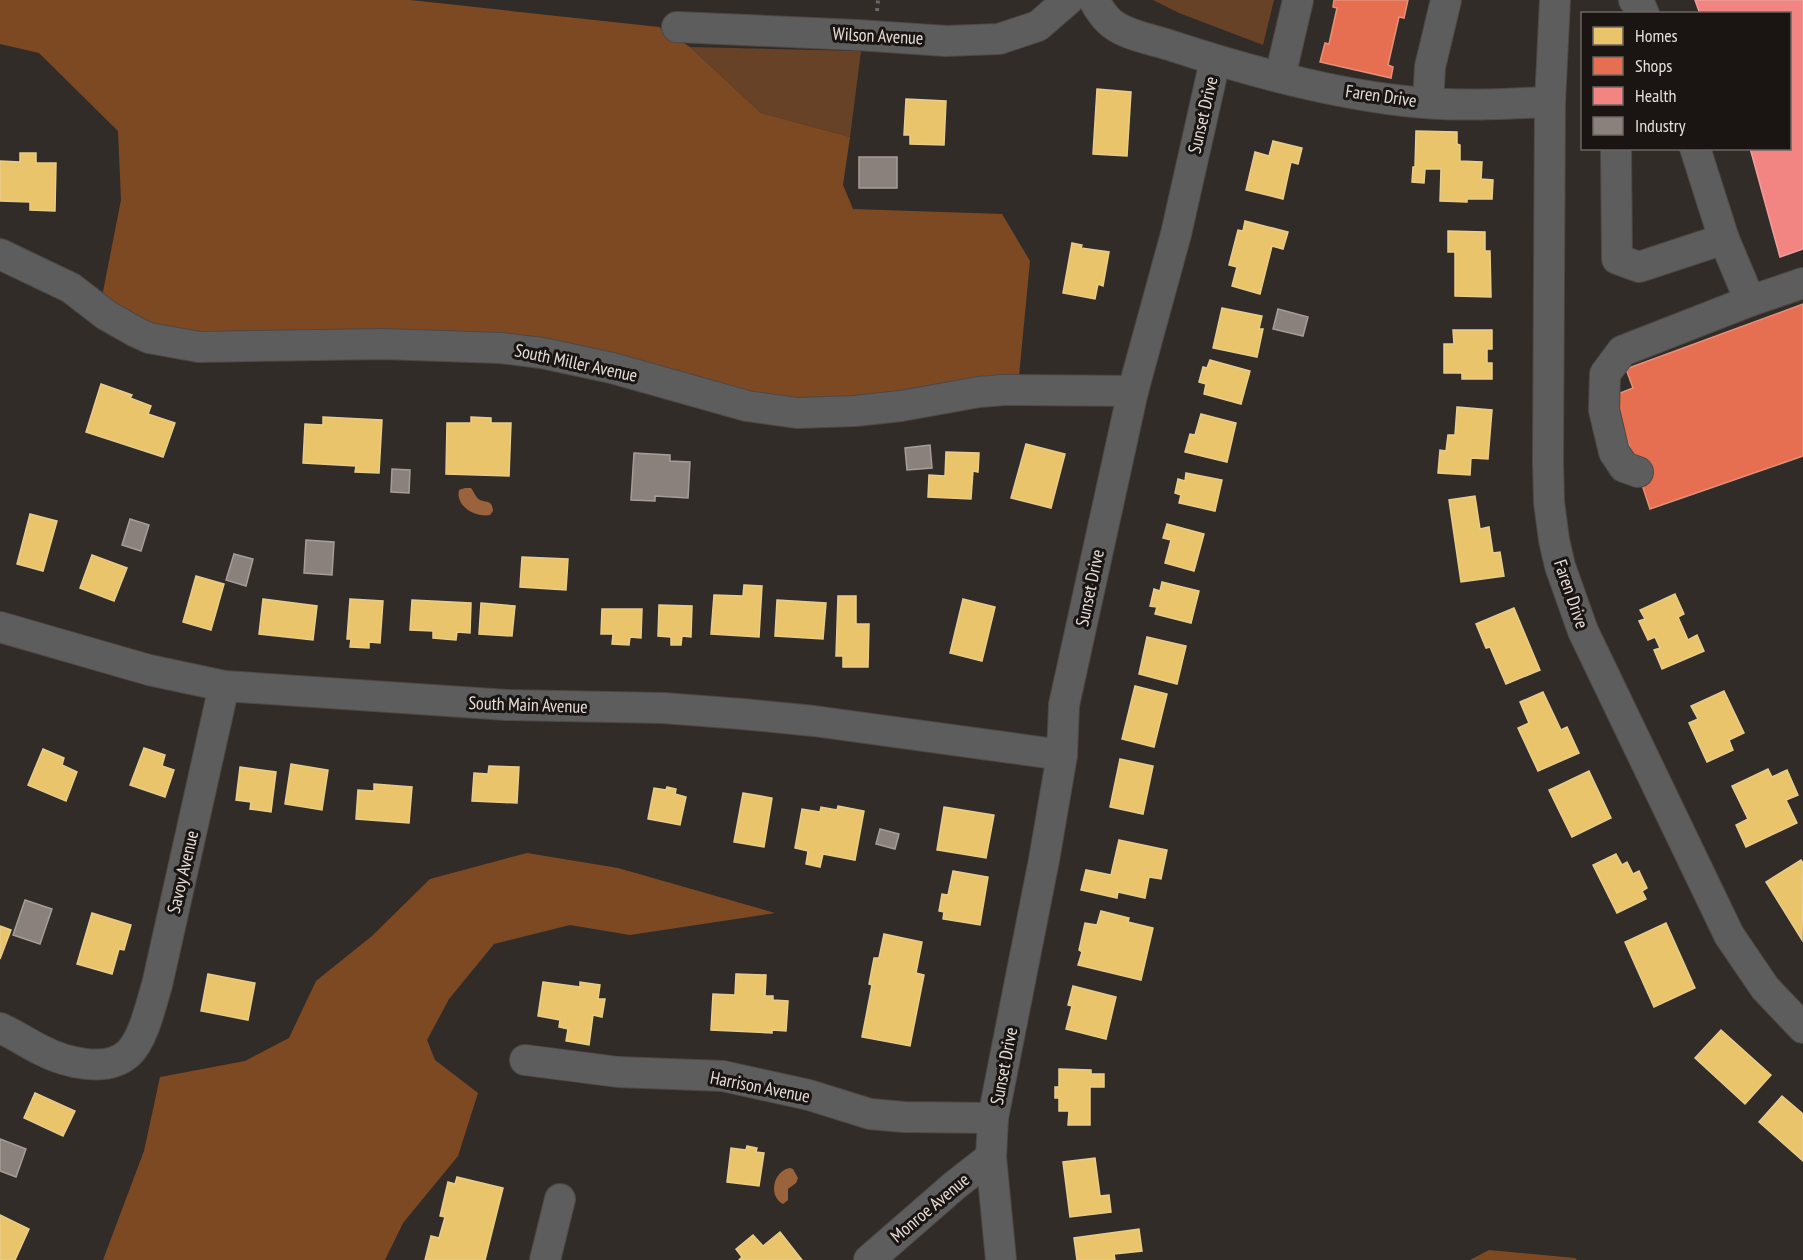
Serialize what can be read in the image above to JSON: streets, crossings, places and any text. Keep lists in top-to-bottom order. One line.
{"streets":{"street":["Wilson Avenue","Faren Drive","Sunset Drive","South Miller Avenue","South Main Avenue","Savoy Avenue","Harrison Avenue","Monroe Avenue"]},"crossings":[["Faren Drive","Sunset Drive"],["Sunset Drive","South Miller Avenue"],["Sunset Drive","South Main Avenue"],["Sunset Drive","Harrison Avenue"],["Sunset Drive","Monroe Avenue"],["South Main Avenue","Savoy Avenue"]],"legend":["Homes","Shops","Health","Industry"]}
